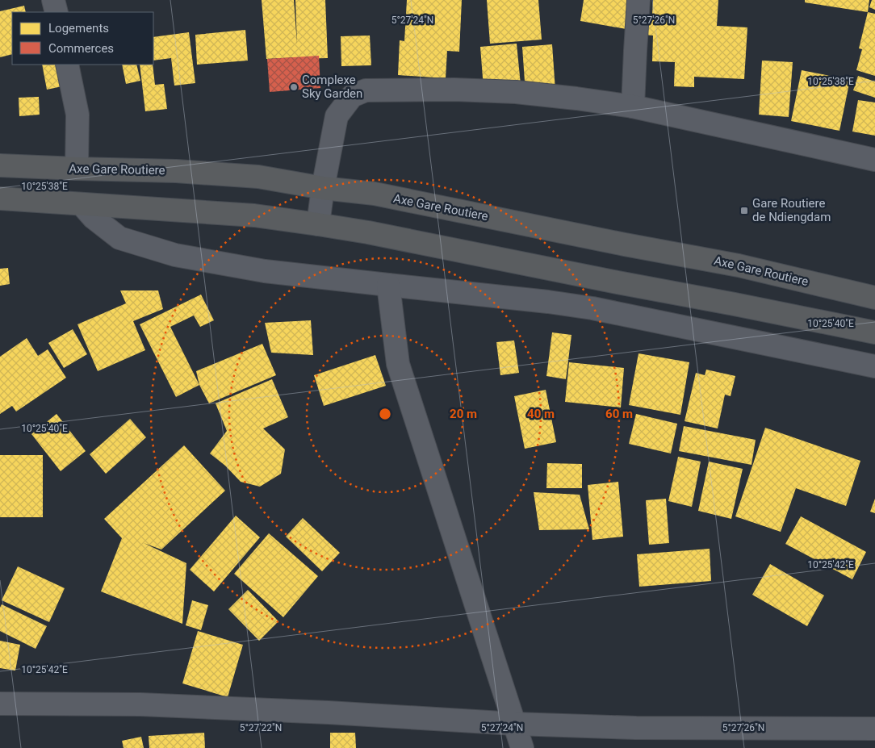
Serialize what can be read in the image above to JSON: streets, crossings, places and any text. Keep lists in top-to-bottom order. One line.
{"streets":{"highway":["Axe Gare Routiere"]},"places":{"other":["Complexe Sky Garden"],"transit":["Gare Routiere de Ndiengdam"]},"legend":["Logements","Commerces"],"coordinates":["5°27'24\"N","5°27'26\"N","10°25'38\"E","10°25'40\"E","10°25'42\"E","5°27'22\"N"],"rings":["20 m","40 m","60 m"]}
